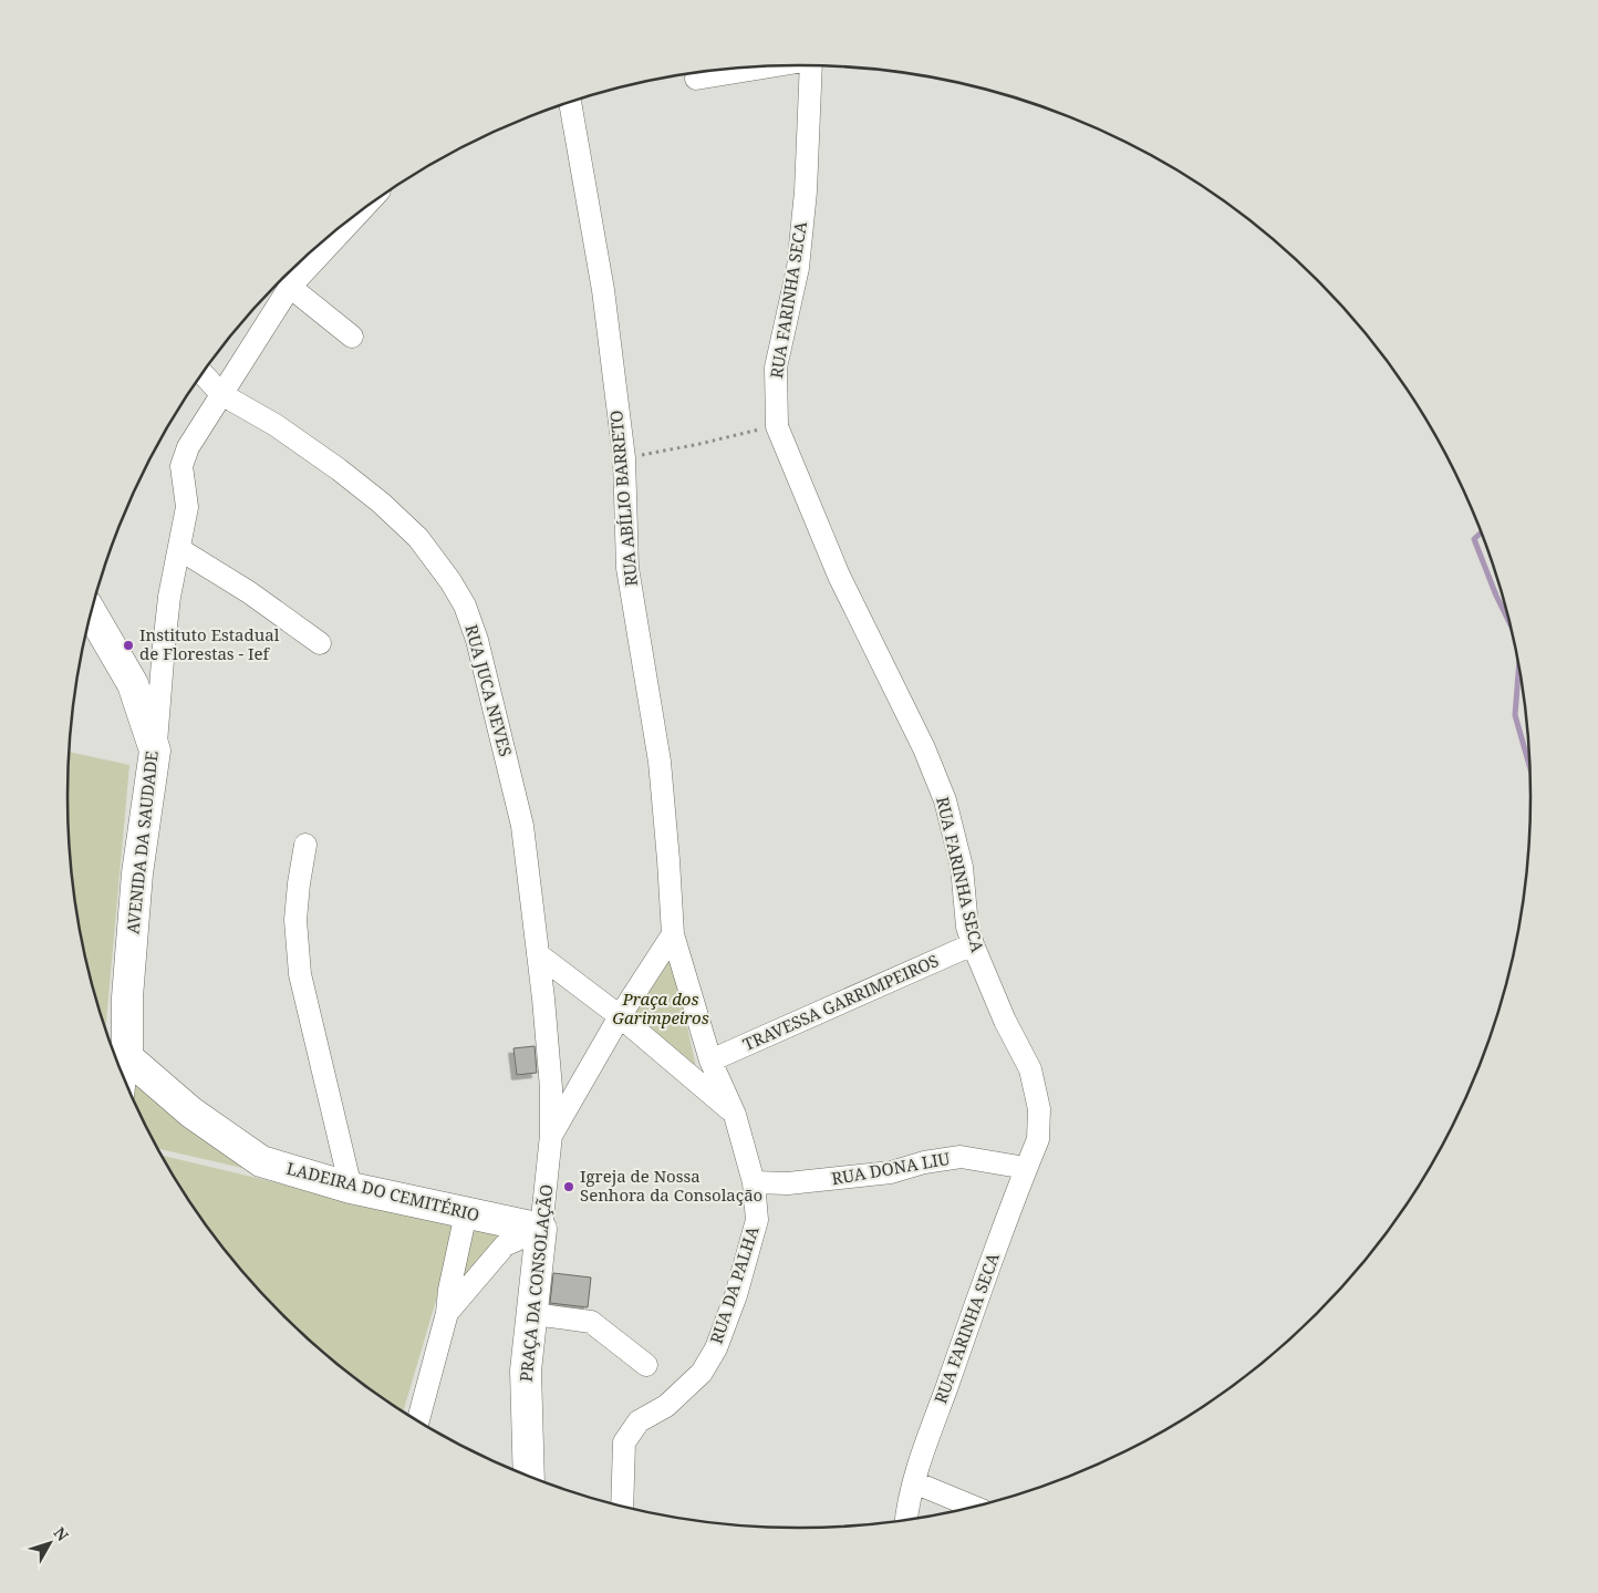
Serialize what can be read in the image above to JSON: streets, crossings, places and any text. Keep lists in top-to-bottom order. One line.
{"streets":{"street":["RUA FARINHA SECA","RUA ABÍLIO BARRETO","RUA JUCA NEVES","AVENIDA DA SAUDADE","TRAVESSA GARRIMPEIROS","RUA DONA LIU","LADEIRA DO CEMITÉRIO","PRAÇA DA CONSOLAÇÃO","RUA DA PALHA"]},"crossings":[["RUA FARINHA SECA","TRAVESSA GARRIMPEIROS"],["RUA FARINHA SECA","RUA DONA LIU"],["RUA ABÍLIO BARRETO","TRAVESSA GARRIMPEIROS"],["RUA ABÍLIO BARRETO","RUA DA PALHA"],["RUA JUCA NEVES","PRAÇA DA CONSOLAÇÃO"],["AVENIDA DA SAUDADE","LADEIRA DO CEMITÉRIO"],["TRAVESSA GARRIMPEIROS","RUA DA PALHA"],["RUA DONA LIU","RUA DA PALHA"],["LADEIRA DO CEMITÉRIO","PRAÇA DA CONSOLAÇÃO"]],"parks":["Praça dos Garimpeiros"],"places":["Instituto Estadual de Florestas - Ief","Igreja de Nossa Senhora da Consolação"],"north":"top right"}
